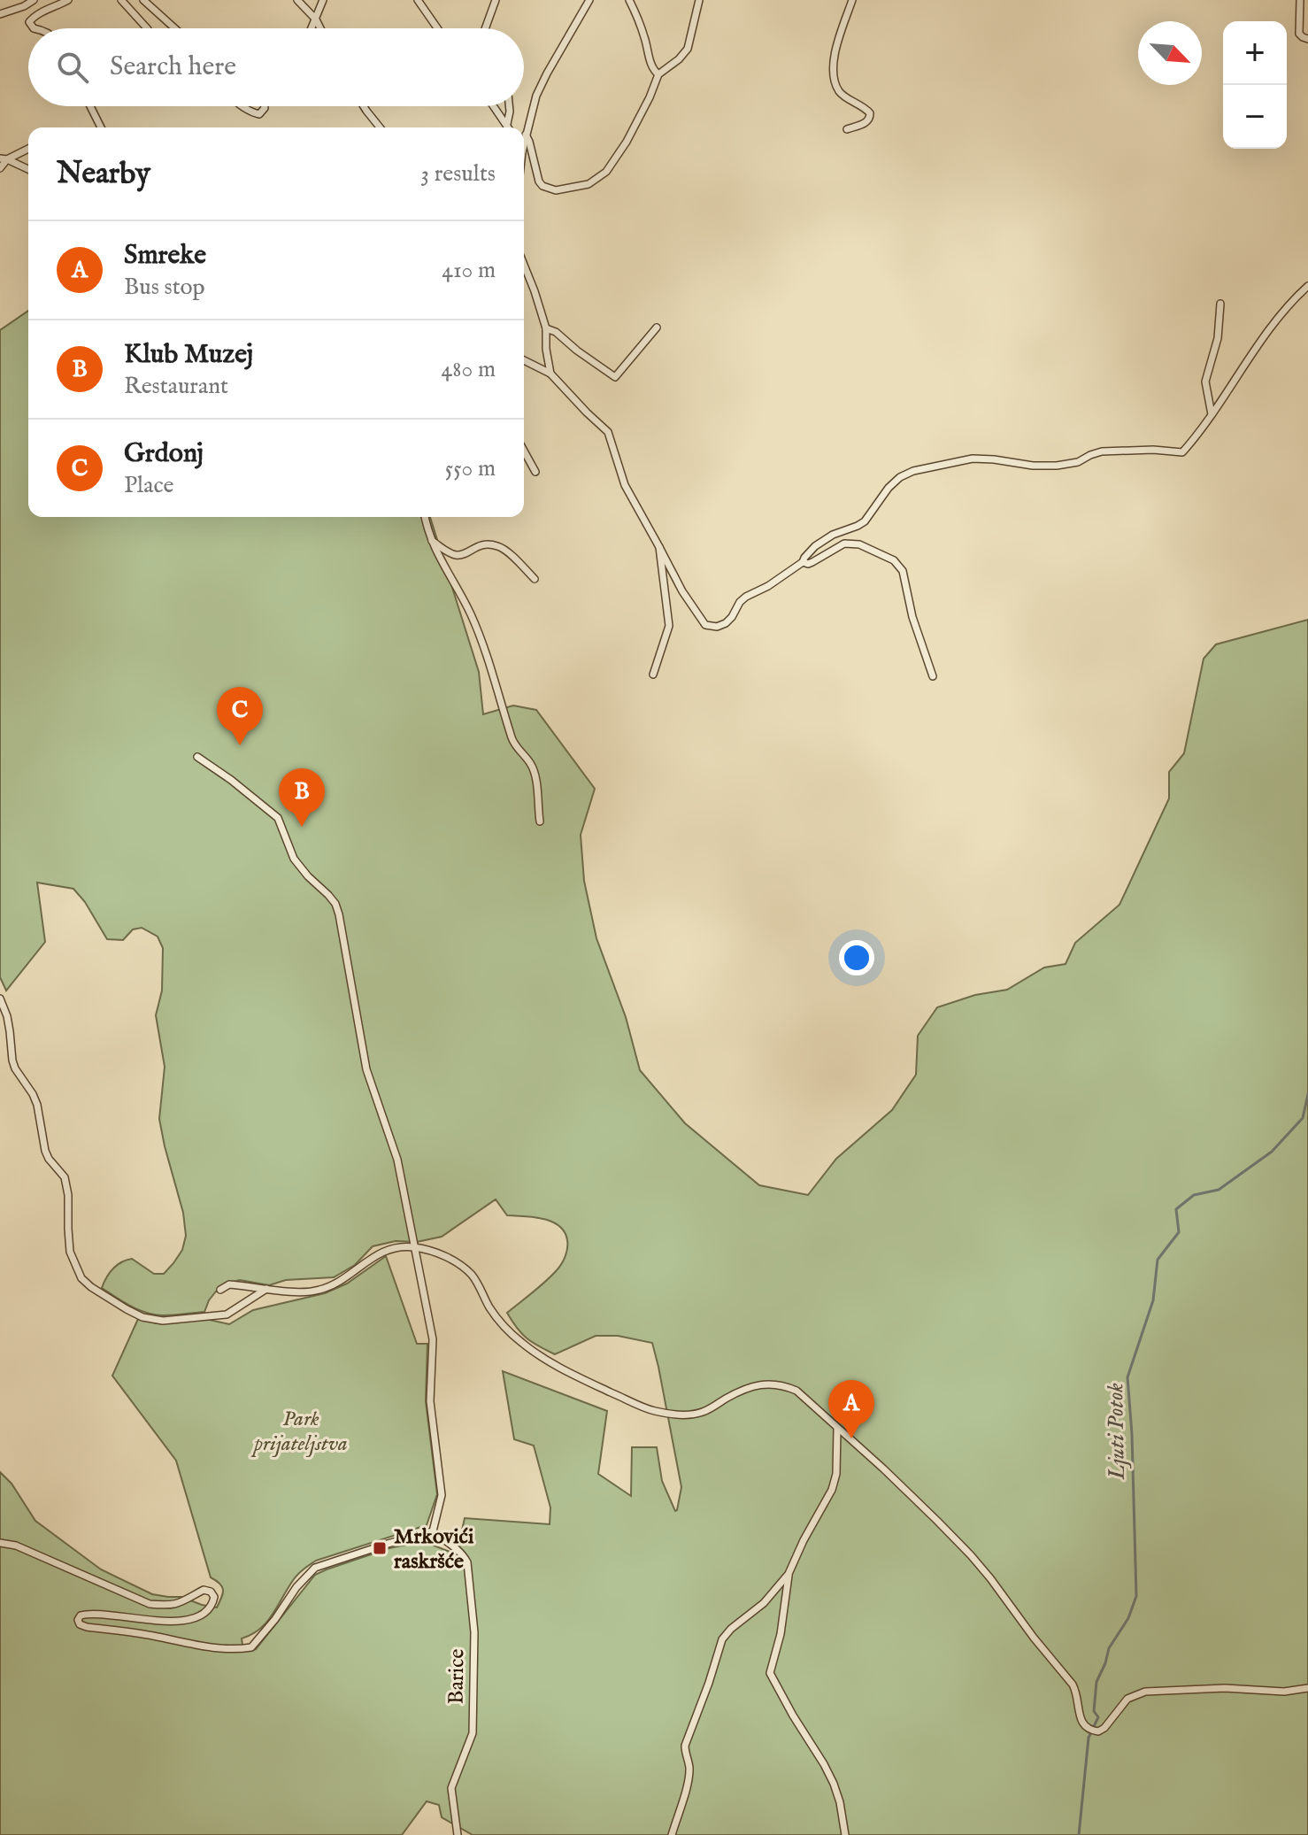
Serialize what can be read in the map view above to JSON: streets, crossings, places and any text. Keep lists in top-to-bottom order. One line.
{"streets":{"street":["Barice"]},"water":["Ljuti Potok"],"parks":["Park prijateljstva"],"places":{"transit":["Mrkovići raskršće"]},"north":"bottom right","page":{"map_buttons":["+","−"],"search":"Search here","heading":["Nearby","3 results"],"list":[{"mark":"A","name":"Smreke","note":"Bus stop","value":"410 m"},{"mark":"B","name":"Klub Muzej","note":"Restaurant","value":"480 m"},{"mark":"C","name":"Grdonj","note":"Place","value":"550 m"}],"pins":["C","B","A"]}}
